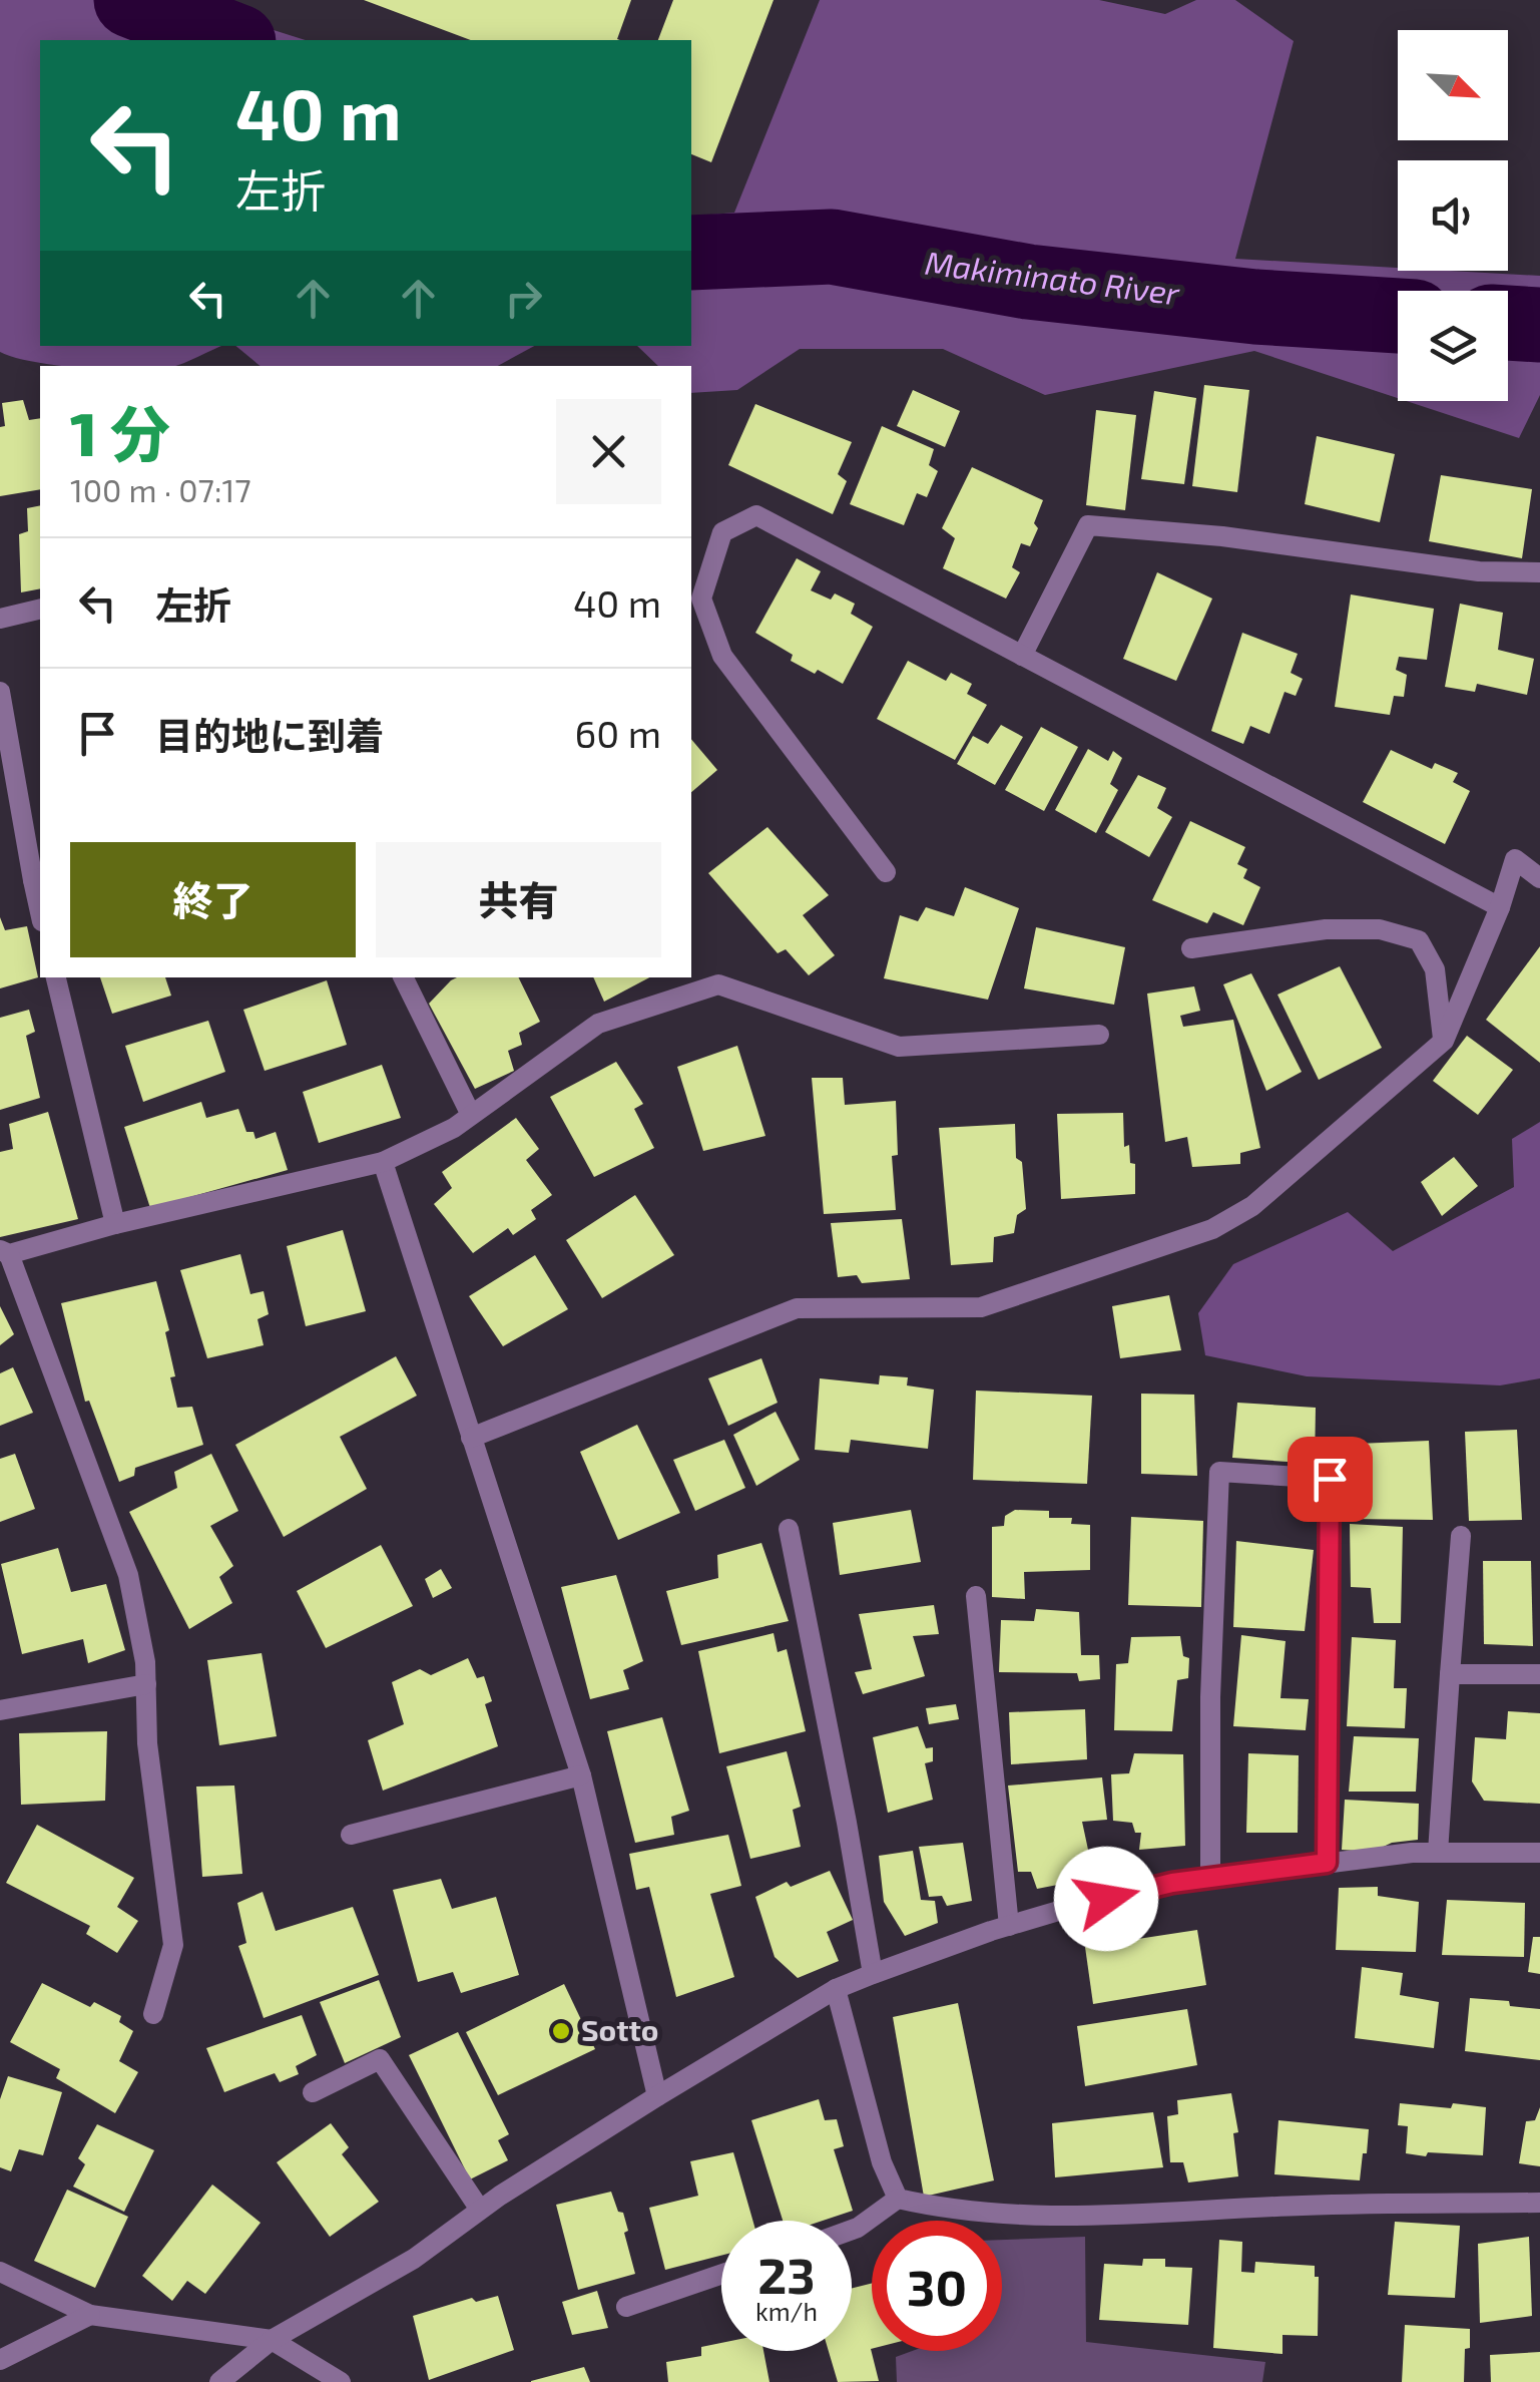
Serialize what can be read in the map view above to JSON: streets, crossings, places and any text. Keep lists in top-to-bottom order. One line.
{"water":["Makiminato River"],"places":["Sotto"],"north":"bottom right","page":{"turn":["40 m","左折"],"heading":["1 分","100 m · 07:17"],"list":[{"name":"左折","value":"40 m"},{"name":"目的地に到着","value":"60 m"}],"buttons":["終了","共有"],"speed":"23 km/h","limit":"30"}}
